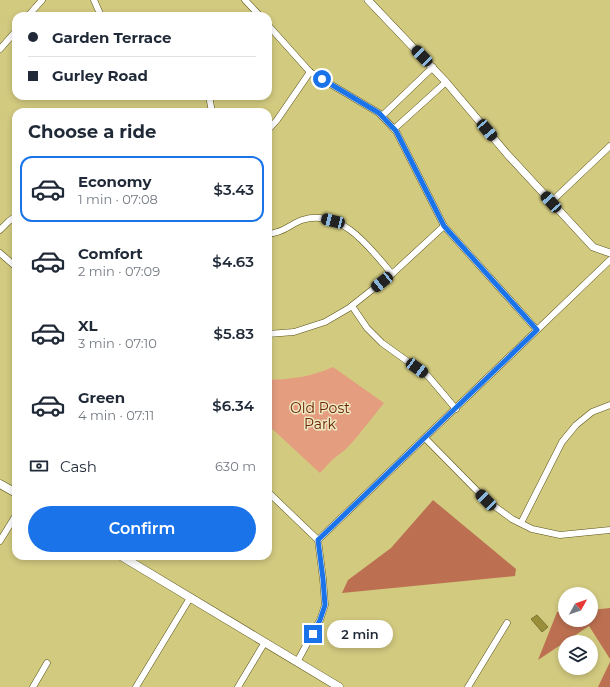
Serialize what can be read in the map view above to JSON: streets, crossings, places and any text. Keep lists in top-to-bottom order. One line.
{"parks":["Old Post Park"],"north":"top right","page":{"banner":["Garden Terrace","Gurley Road"],"heading":"Choose a ride","list":[{"name":"Economy","note":"1 min · 07:08","value":"$3.43"},{"name":"Comfort","note":"2 min · 07:09","value":"$4.63"},{"name":"XL","note":"3 min · 07:10","value":"$5.83"},{"name":"Green","note":"4 min · 07:11","value":"$6.34"}],"pay":["Cash","630 m"],"buttons":"Confirm","bubble":"2 min"}}
